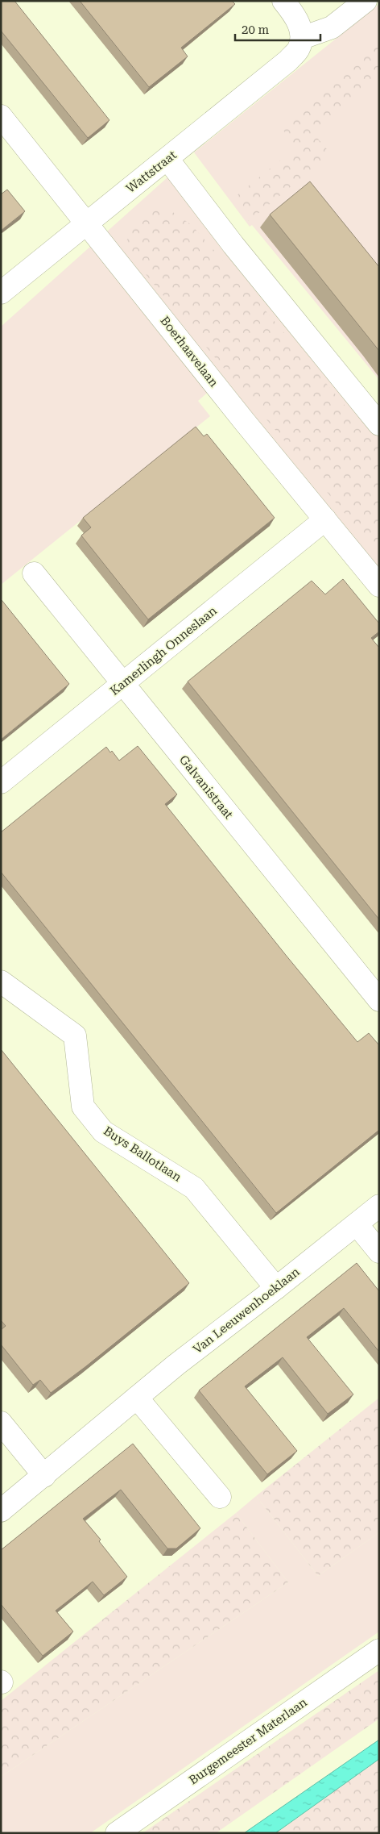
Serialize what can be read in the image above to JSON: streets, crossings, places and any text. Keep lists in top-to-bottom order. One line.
{"streets":{"street":["Wattstraat","Boerhaavelaan","Kamerlingh Onneslaan","Galvanistraat","Buys Ballotlaan","Van Leeuwenhoeklaan","Burgemeester Materlaan"]},"crossings":[["Wattstraat","Boerhaavelaan"],["Boerhaavelaan","Kamerlingh Onneslaan"],["Kamerlingh Onneslaan","Galvanistraat"],["Buys Ballotlaan","Van Leeuwenhoeklaan"]],"scale_bar":"20 m"}
